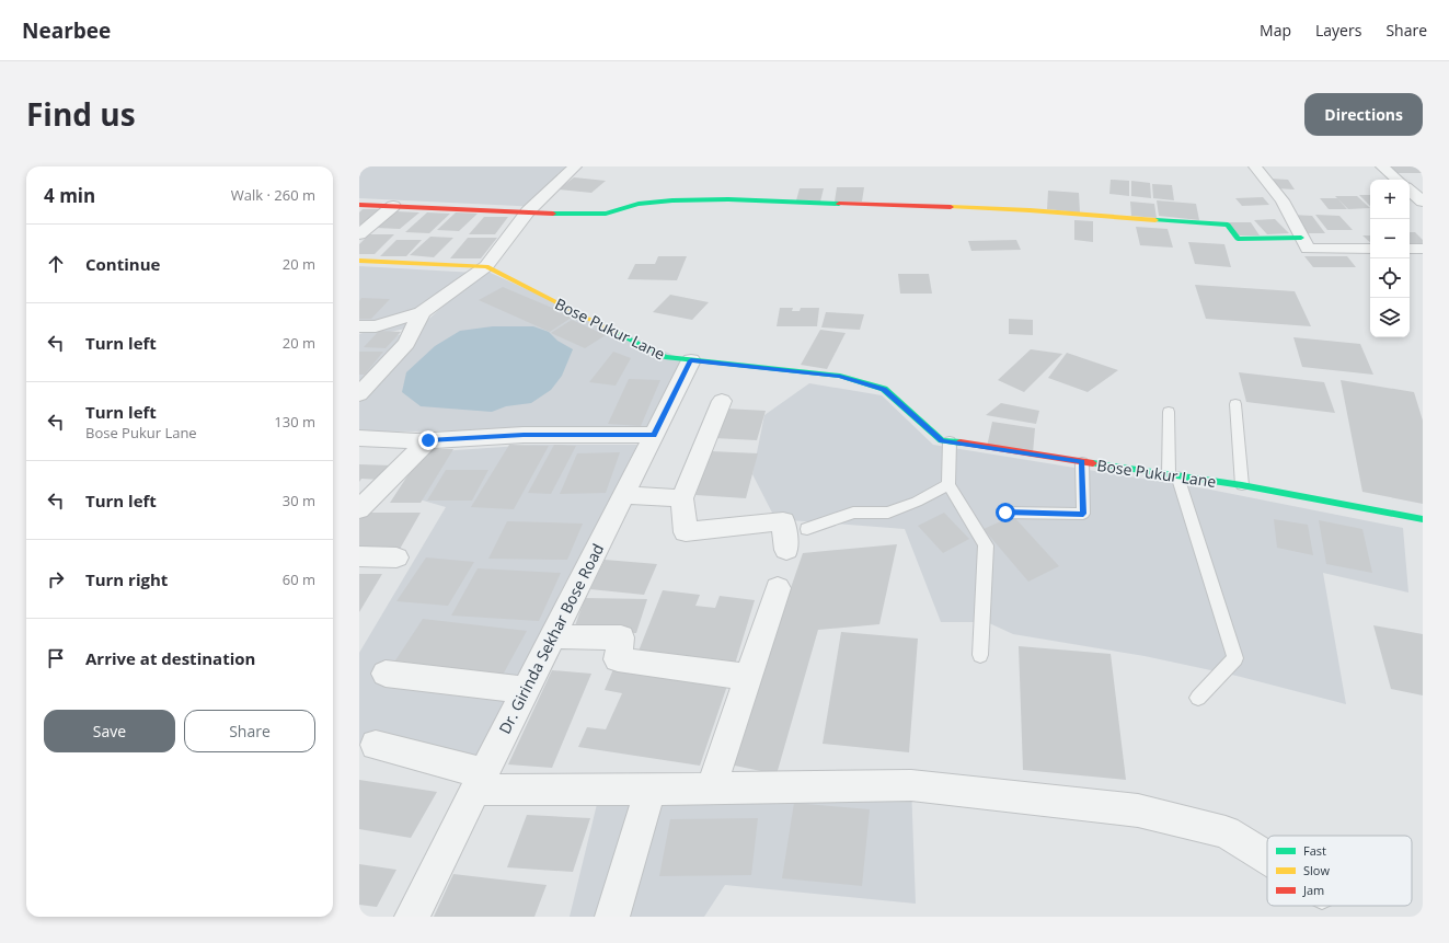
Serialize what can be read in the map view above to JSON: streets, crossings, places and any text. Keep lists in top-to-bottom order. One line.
{"streets":{"street":["Bose Pukur Lane","Dr. Girinda Sekhar Bose Road"]},"crossings":[["Bose Pukur Lane","Dr. Girinda Sekhar Bose Road"]],"legend":["Fast","Slow","Jam"],"page":{"header":"Nearbee","nav":["Map","Layers","Share"],"title":"Find us","buttons":["Directions",["Save","Share"]],"heading":["4 min","Walk · 260 m"],"map_buttons":["+","−"],"list":[["Continue","20 m"],["Turn left","20 m"],["Turn left","Bose Pukur Lane","130 m"],["Turn left","30 m"],["Turn right","60 m"],"Arrive at destination"]}}
